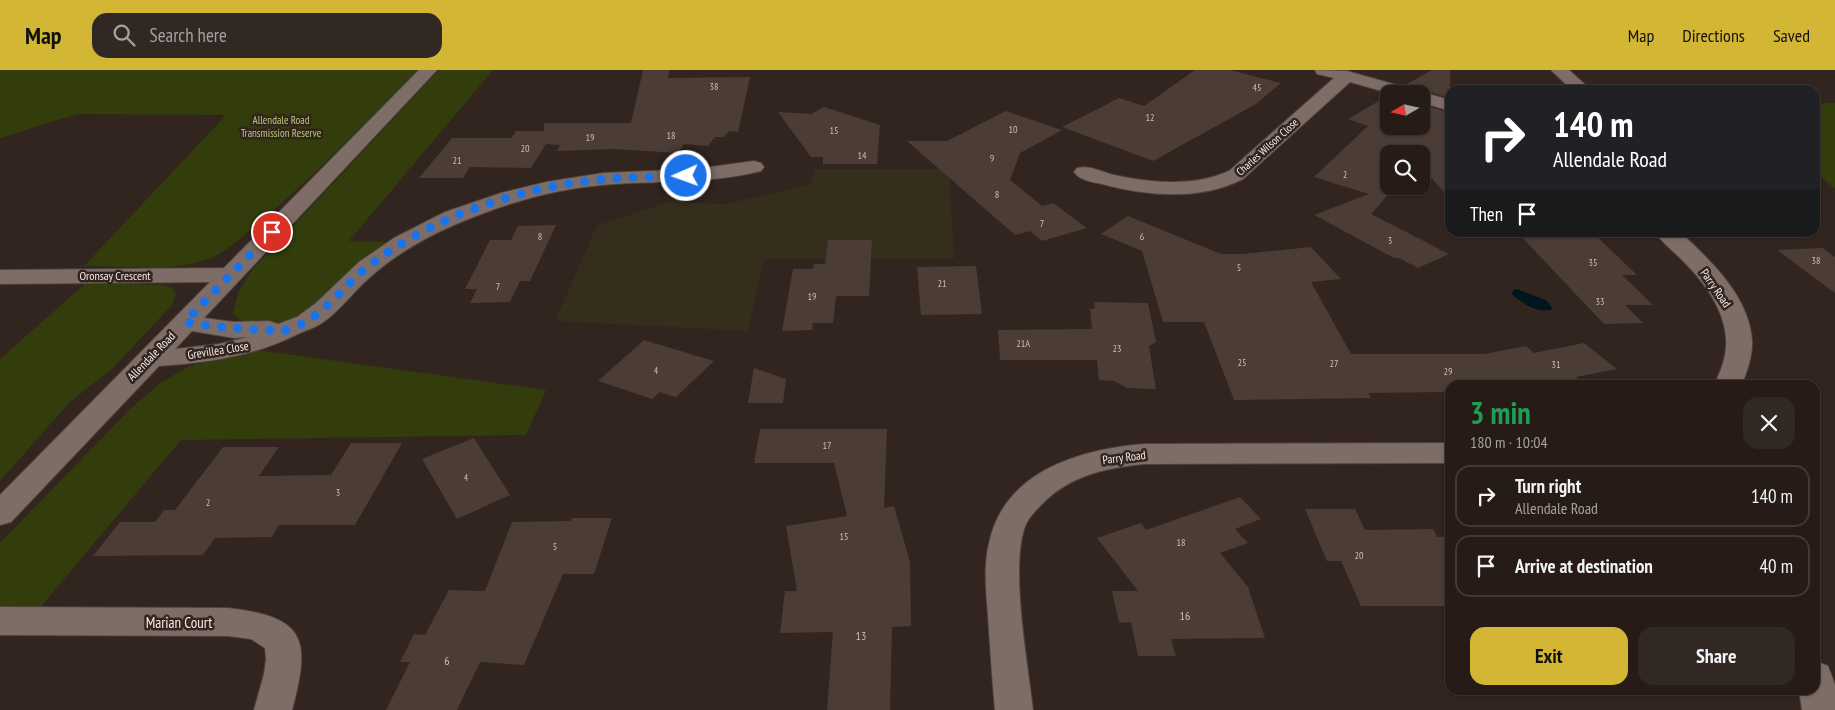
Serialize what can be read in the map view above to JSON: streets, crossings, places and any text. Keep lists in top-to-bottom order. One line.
{"streets":{"street":["Charles Wilson Close","Oronsay Crescent","Parry Road","Grevillea Close","Allendale Road","Marian Court"]},"crossings":[["Oronsay Crescent","Allendale Road"],["Grevillea Close","Allendale Road"]],"parks":["Allendale Road Transmission Reserve"],"house_numbers":["38","45","12","10","15","18","19","20","14","9","21","2","8","7","8","6","3","38","35","5","21","7","19","33","21A","23","25","27","31","4","29","17","4","3","2","15","18","5","20","16","13","6"],"north":"left","page":{"header":"Map","search":"Search here","nav":["Map","Directions","Saved"],"turn":["140 m","Allendale Road"],"then":"Then","heading":["3 min","180 m · 10:04"],"list":[{"name":"Turn right","note":"Allendale Road","value":"140 m"},{"name":"Arrive at destination","value":"40 m"}],"buttons":["Exit","Share"]}}
